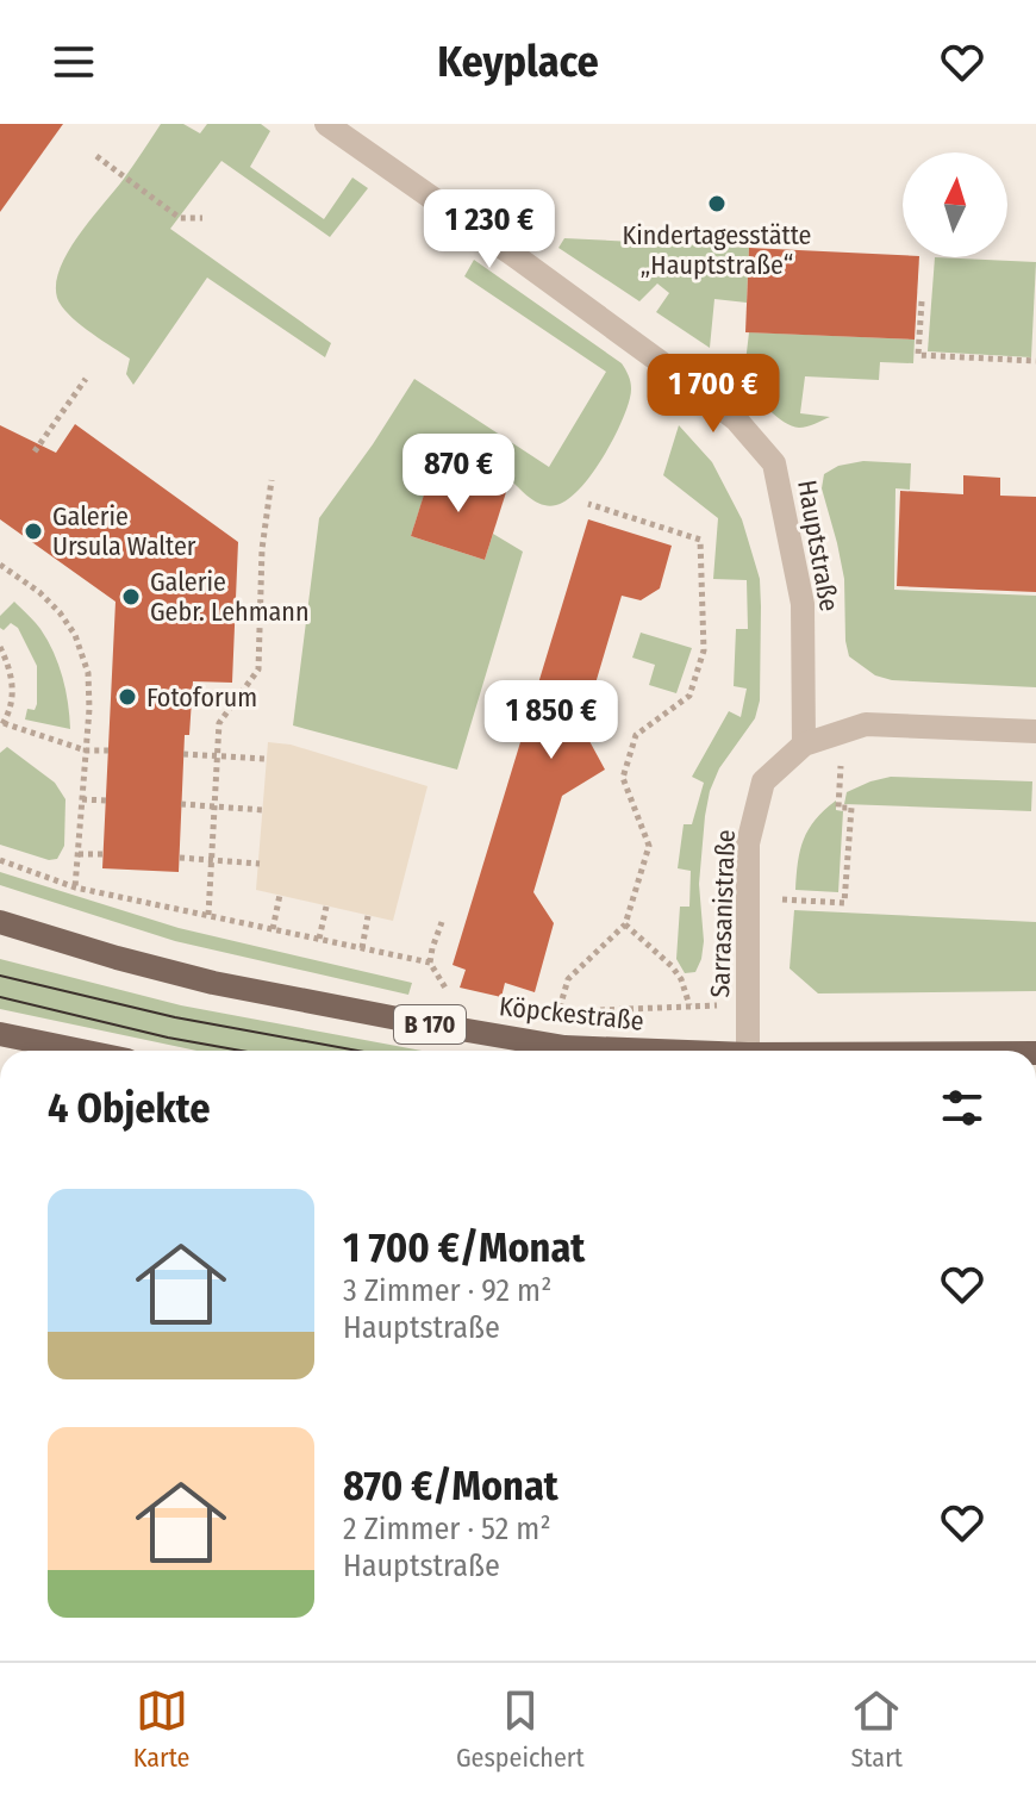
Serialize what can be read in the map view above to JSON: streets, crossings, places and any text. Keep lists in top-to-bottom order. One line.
{"streets":{"main road":["Köpckestraße","B 170"],"street":["Hauptstraße","Sarrasanistraße"]},"crossings":[["Hauptstraße","Sarrasanistraße"]],"places":["Kindertagesstätte „Hauptstraße“","Galerie Ursula Walter","Galerie Gebr. Lehmann","Fotoforum"],"north":"top","page":{"header":"Keyplace","price":["1 230 €","1 700 €","870 €","1 850 €"],"heading":"4 Objekte","list":[{"name":"1 700 €/Monat","note":"3 Zimmer · 92 m² · Hauptstraße"},{"name":"870 €/Monat","note":"2 Zimmer · 52 m² · Hauptstraße"}],"tabs":["Karte","Gespeichert","Start"]}}
